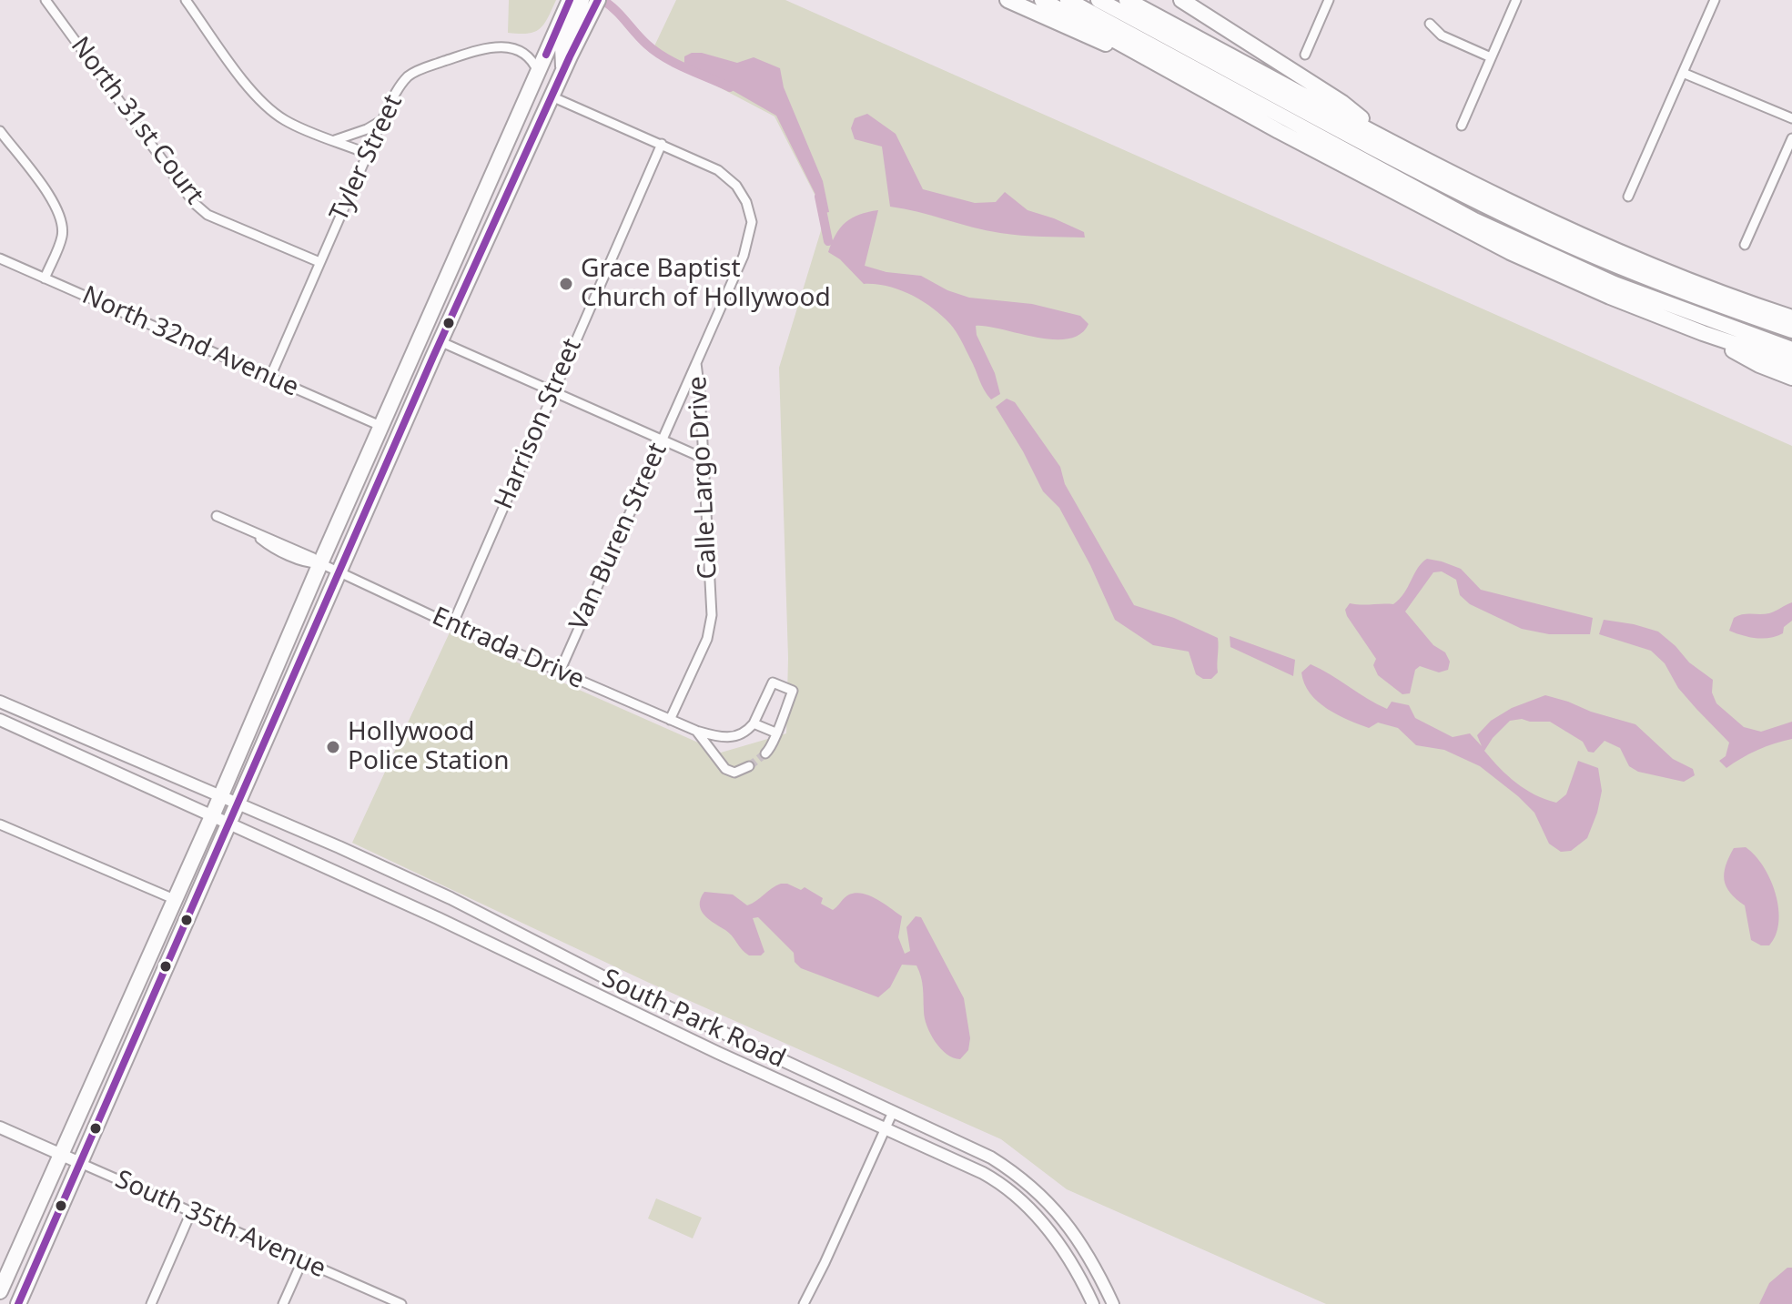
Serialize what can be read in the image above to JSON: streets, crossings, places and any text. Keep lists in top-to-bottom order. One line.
{"streets":{"street":["North 31st Court","Tyler Street","North 32nd Avenue","Harrison Street","Calle Largo Drive","Van Buren Street","Entrada Drive","South Park Road","South 35th Avenue"]},"crossings":[["North 31st Court","Tyler Street"],["Tyler Street","North 32nd Avenue"],["Harrison Street","Calle Largo Drive"],["Harrison Street","Entrada Drive"],["Calle Largo Drive","Van Buren Street"],["Calle Largo Drive","Entrada Drive"],["Van Buren Street","Entrada Drive"]],"places":["Grace Baptist Church of Hollywood","Hollywood Police Station"]}
